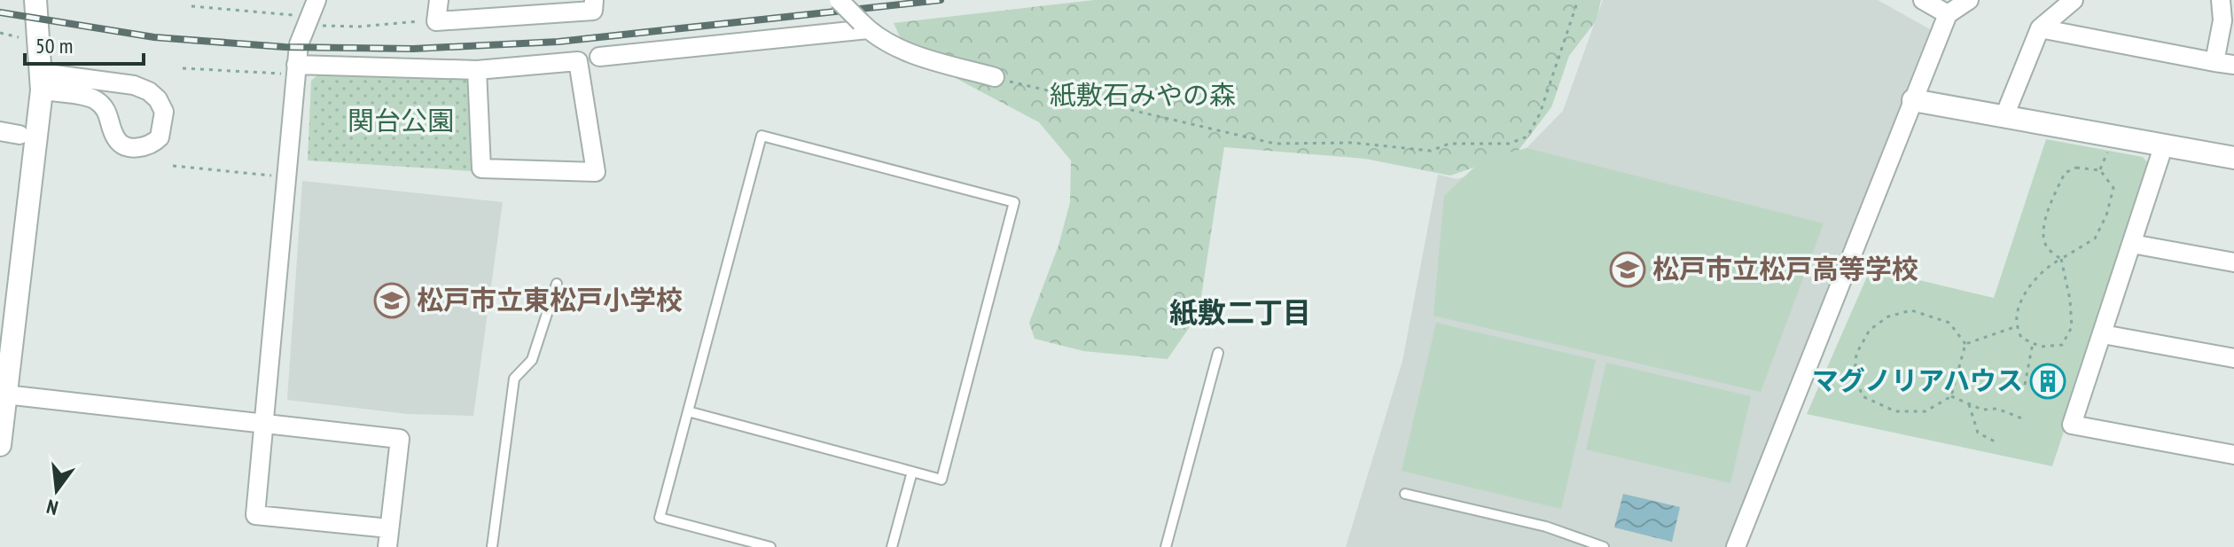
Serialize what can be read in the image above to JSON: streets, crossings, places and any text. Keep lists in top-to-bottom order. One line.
{"districts":["紙敷二丁目"],"parks":["紙敷石みやの森","関台公園"],"places":{"school or university":["松戸市立松戸高等学校","松戸市立東松戸小学校"],"building":["マグノリアハウス"]},"scale_bar":"50 m","north":"bottom"}
